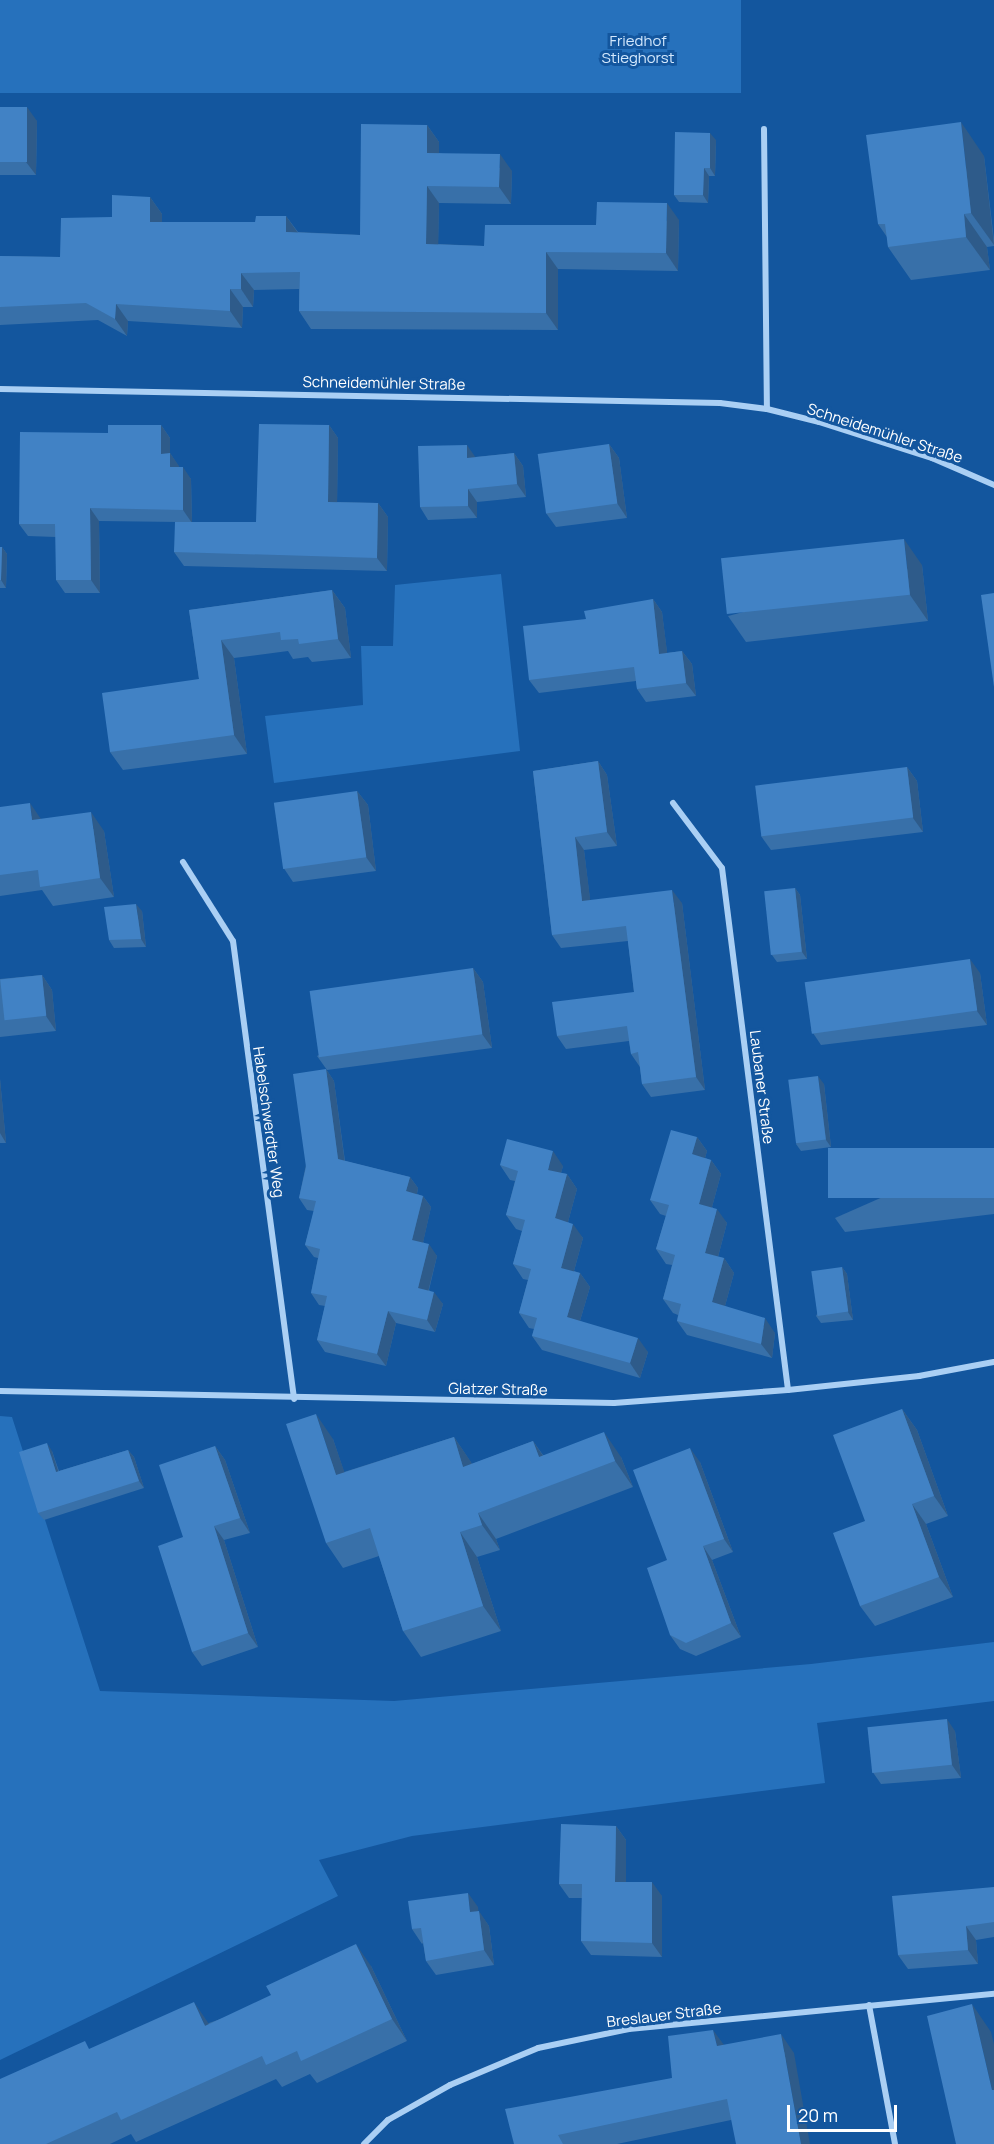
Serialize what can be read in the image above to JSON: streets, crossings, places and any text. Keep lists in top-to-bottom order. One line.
{"streets":{"street":["Schneidemühler Straße","Laubaner Straße","Habelschwerdter Weg","Glatzer Straße","Breslauer Straße"]},"crossings":[["Laubaner Straße","Glatzer Straße"],["Habelschwerdter Weg","Glatzer Straße"]],"parks":["Friedhof Stieghorst"],"scale_bar":"20 m"}
